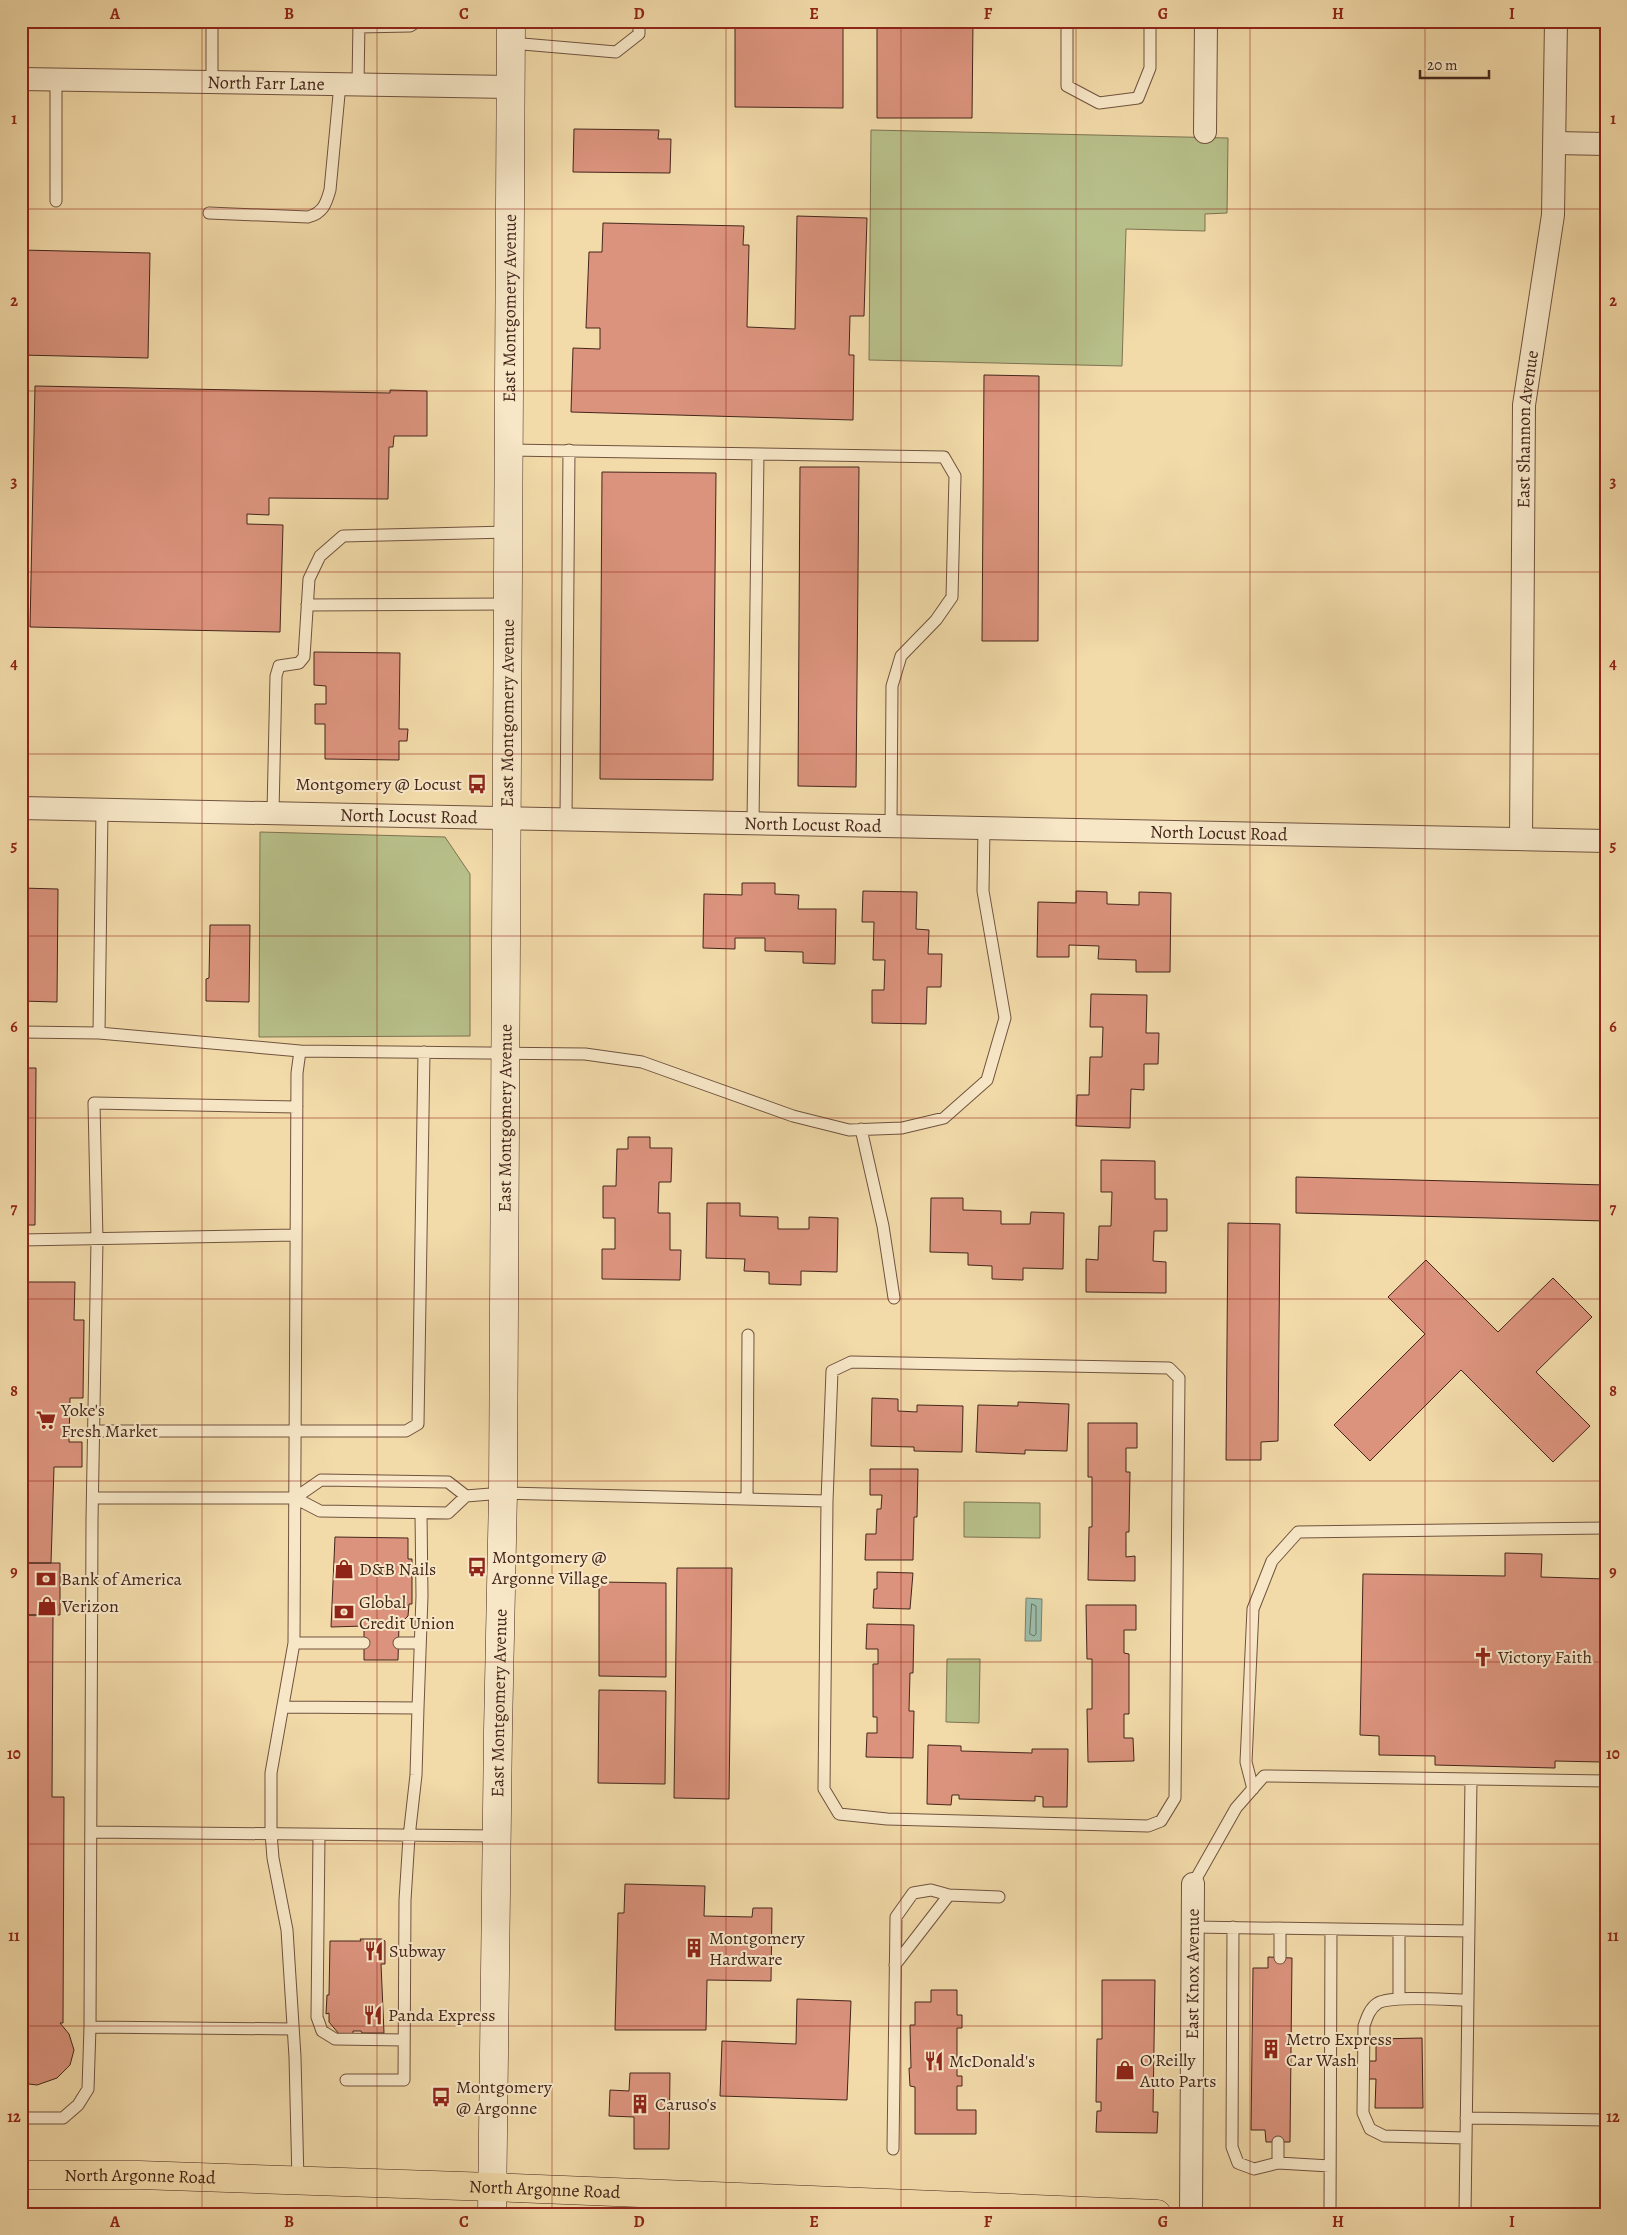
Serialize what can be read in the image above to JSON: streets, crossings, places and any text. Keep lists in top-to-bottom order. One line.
{"streets":{"main road":["East Montgomery Avenue","North Argonne Road"],"street":["North Farr Lane","East Shannon Avenue","North Locust Road","East Knox Avenue"]},"crossings":[["North Farr Lane","East Montgomery Avenue"],["East Montgomery Avenue","North Locust Road"],["East Montgomery Avenue","North Argonne Road"],["East Shannon Avenue","North Locust Road"]],"places":{"bus stop":["Montgomery @ Locust","Montgomery @ Argonne Village","Montgomery @ Argonne"],"supermarket":["Yoke's Fresh Market"],"shop":["D&B Nails","Verizon","O'Reilly Auto Parts"],"bank":["Bank of America","Global Credit Union"],"church":["Victory Faith"],"building":["Montgomery Hardware","Metro Express Car Wash","Caruso's"],"restaurant":["Subway","Panda Express","McDonald's"]},"scale_bar":"20 m","grid":{"columns":["A","B","C","D","E","F","G","H","I"],"rows":["1","2","3","4","5","6","7","8","9","10","11","12"]}}
